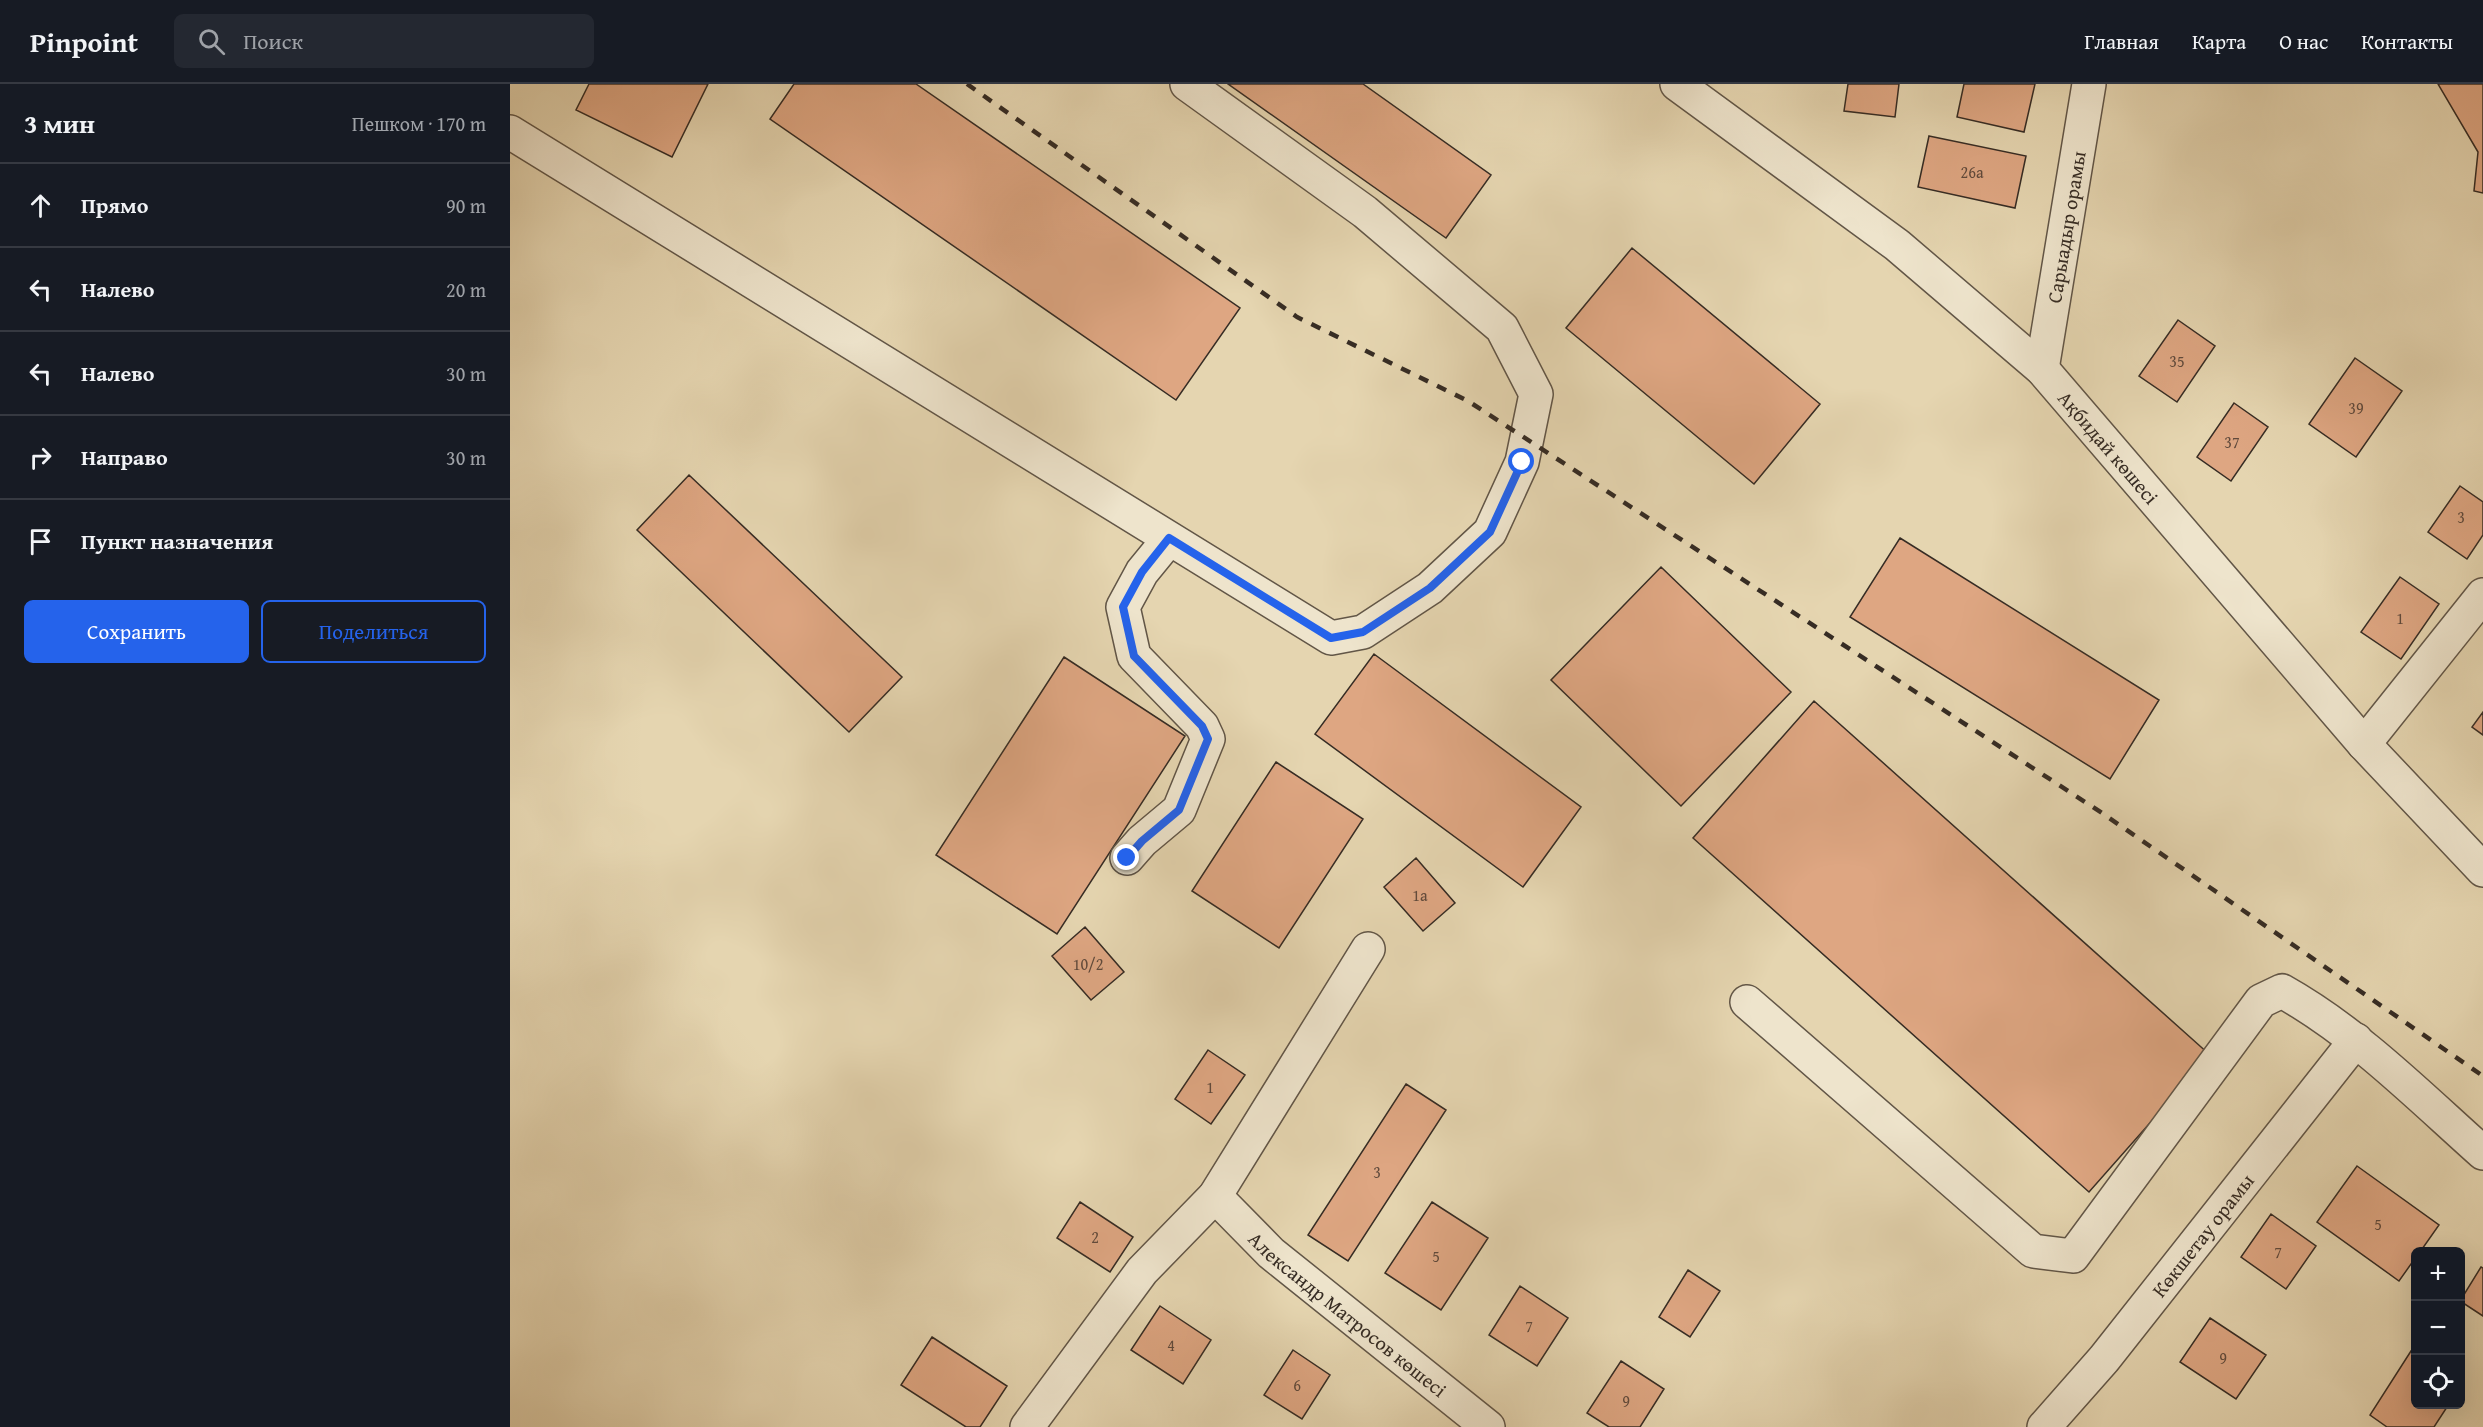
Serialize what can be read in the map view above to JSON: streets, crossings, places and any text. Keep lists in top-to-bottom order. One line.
{"streets":{"street":["Сарыадыр орамы","Ақбидай көшесі","Көкшетау орамы","Александр Матросов көшесі"]},"crossings":[["Сарыадыр орамы","Ақбидай көшесі"]],"house_numbers":["26а","35","39","37","3","1","1а","10/2","1","3","5","2","7","5","7","4","9","6","9"],"page":{"header":"Pinpoint","search":"Поиск","nav":["Главная","Карта","О нас","Контакты"],"heading":["3 мин","Пешком · 170 m"],"list":[["Прямо","90 m"],["Налево","20 m"],["Налево","30 m"],["Направо","30 m"],"Пункт назначения"],"buttons":["Сохранить","Поделиться"],"map_buttons":["+","−"]}}
